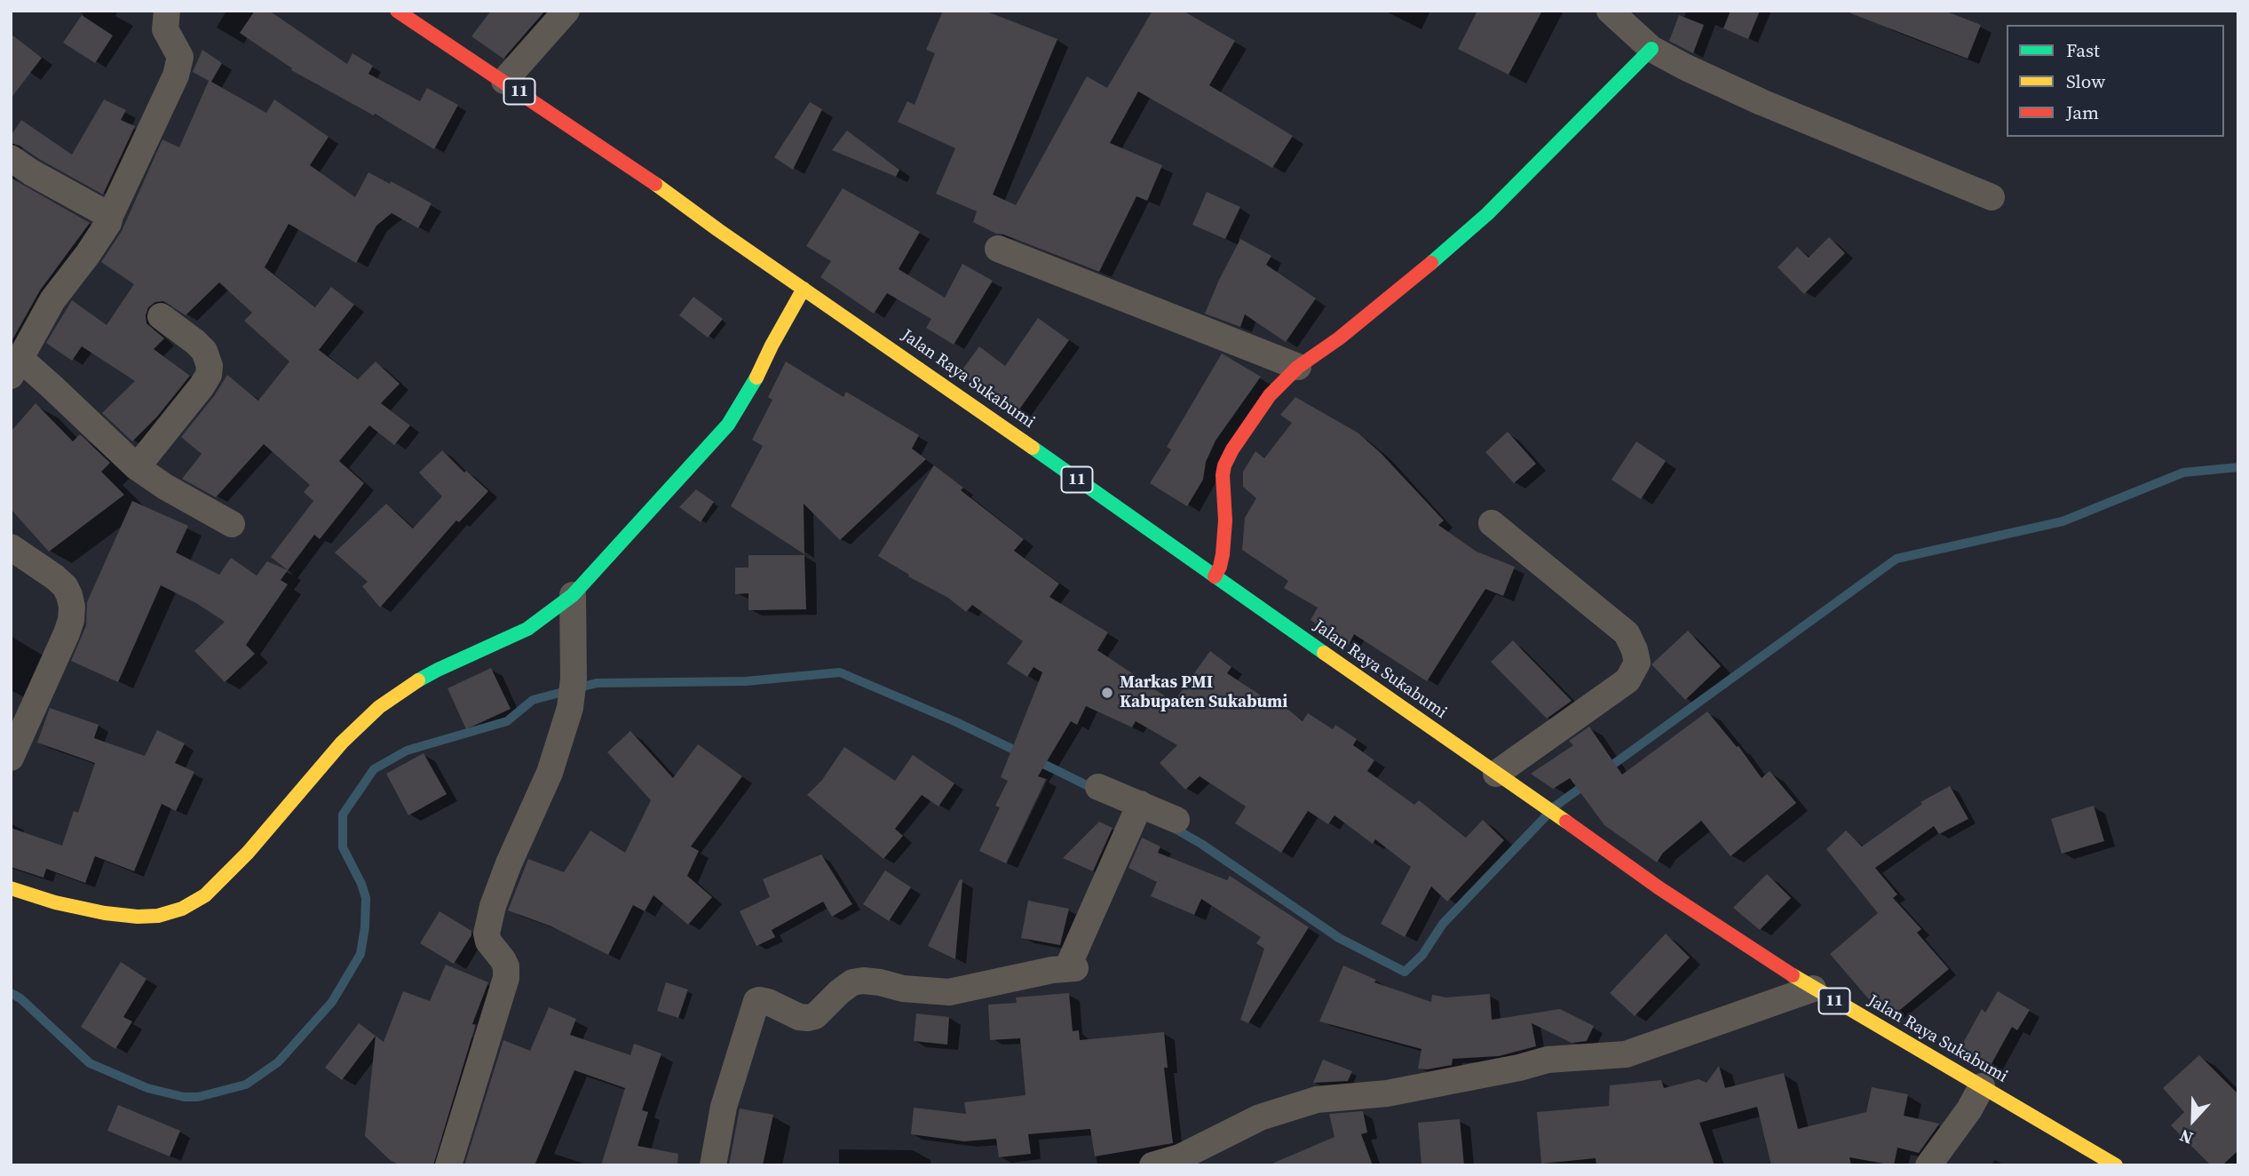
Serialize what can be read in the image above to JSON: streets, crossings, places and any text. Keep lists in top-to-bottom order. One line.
{"streets":{"main road":["11","Jalan Raya Sukabumi"]},"crossings":[["11","Jalan Raya Sukabumi"]],"places":["Markas PMI Kabupaten Sukabumi"],"legend":["Fast","Slow","Jam"],"north":"bottom"}
